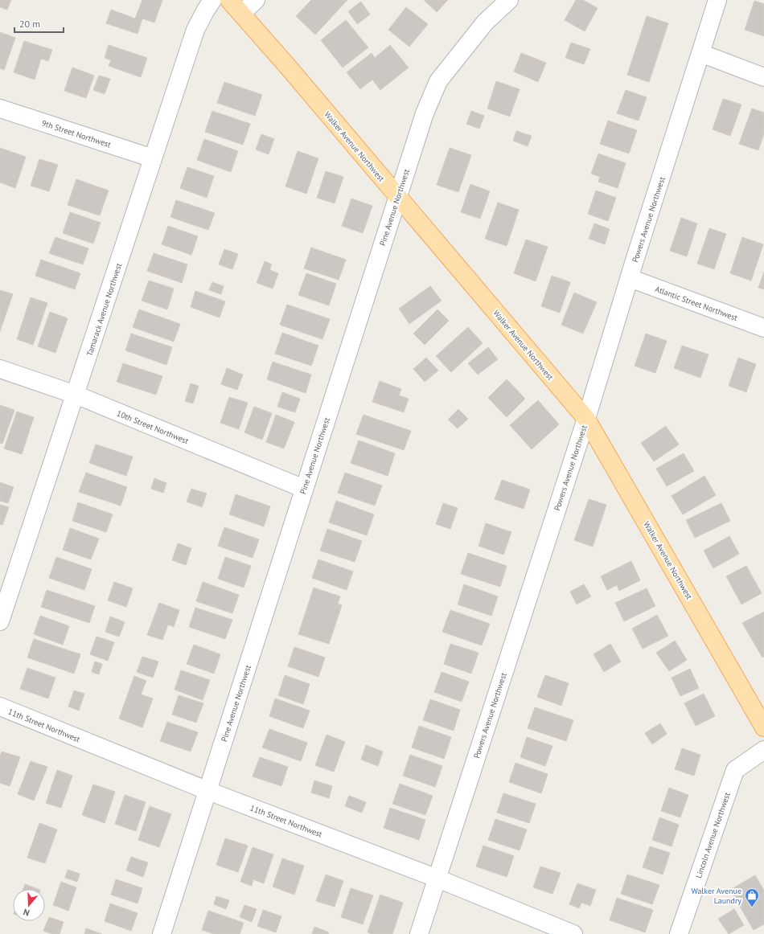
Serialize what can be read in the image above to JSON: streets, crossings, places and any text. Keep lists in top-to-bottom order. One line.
{"streets":{"main road":["Walker Avenue Northwest"],"street":["9th Street Northwest","Pine Avenue Northwest","Powers Avenue Northwest","Atlantic Street Northwest","Tamarack Avenue Northwest","10th Street Northwest","11th Street Northwest","Lincoln Avenue Northwest"]},"crossings":[["9th Street Northwest","Tamarack Avenue Northwest"],["Walker Avenue Northwest","Pine Avenue Northwest"],["Walker Avenue Northwest","Powers Avenue Northwest"],["Pine Avenue Northwest","10th Street Northwest"],["Pine Avenue Northwest","11th Street Northwest"],["Powers Avenue Northwest","Atlantic Street Northwest"],["Powers Avenue Northwest","11th Street Northwest"],["Tamarack Avenue Northwest","10th Street Northwest"]],"places":{"shop":["Walker Avenue Laundry"]},"scale_bar":"20 m","north":"bottom"}
